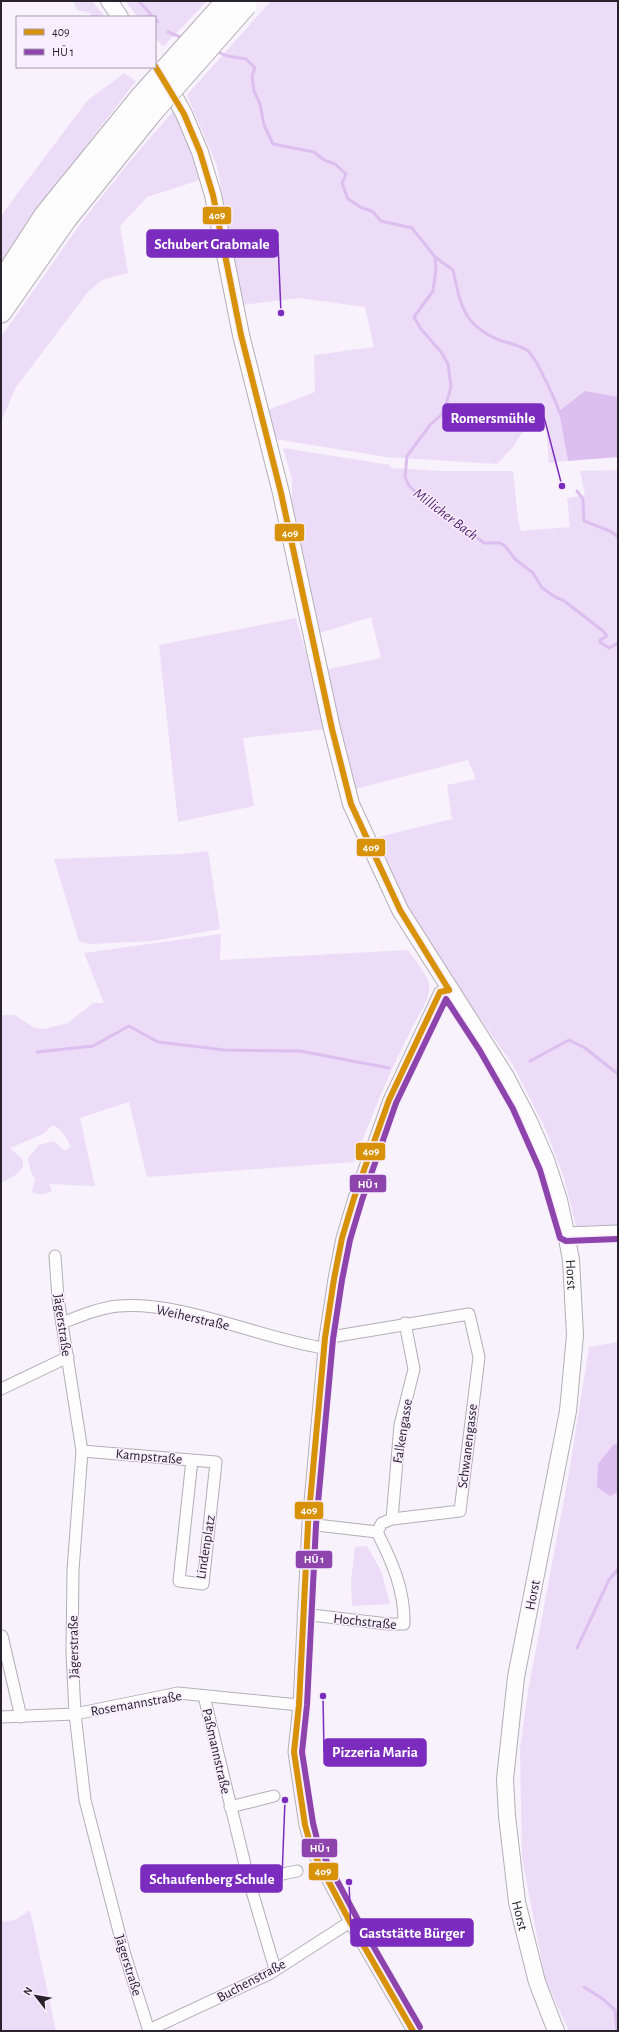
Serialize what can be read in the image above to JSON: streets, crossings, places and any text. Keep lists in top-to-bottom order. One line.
{"streets":{"street":["Horst","Weiherstraße","Jägerstraße","Falkengasse","Schwanengasse","Kampstraße","Lindenplatz","Hochstraße","Rosemannstraße","Paßmannstraße","Buchenstraße"]},"crossings":[["Weiherstraße","Jägerstraße"],["Weiherstraße","Falkengasse"],["Weiherstraße","Schwanengasse"],["Jägerstraße","Kampstraße"],["Jägerstraße","Rosemannstraße"],["Jägerstraße","Buchenstraße"],["Falkengasse","Schwanengasse"],["Kampstraße","Lindenplatz"],["Rosemannstraße","Paßmannstraße"],["Paßmannstraße","Buchenstraße"]],"water":["Millicher Bach"],"places":["Schubert Grabmale","Romersmühle","Pizzeria Maria","Schaufenberg Schule","Gaststätte Bürger"],"lines":["transit line 409"],"legend":["409","HÜ 1"],"north":"top left"}
